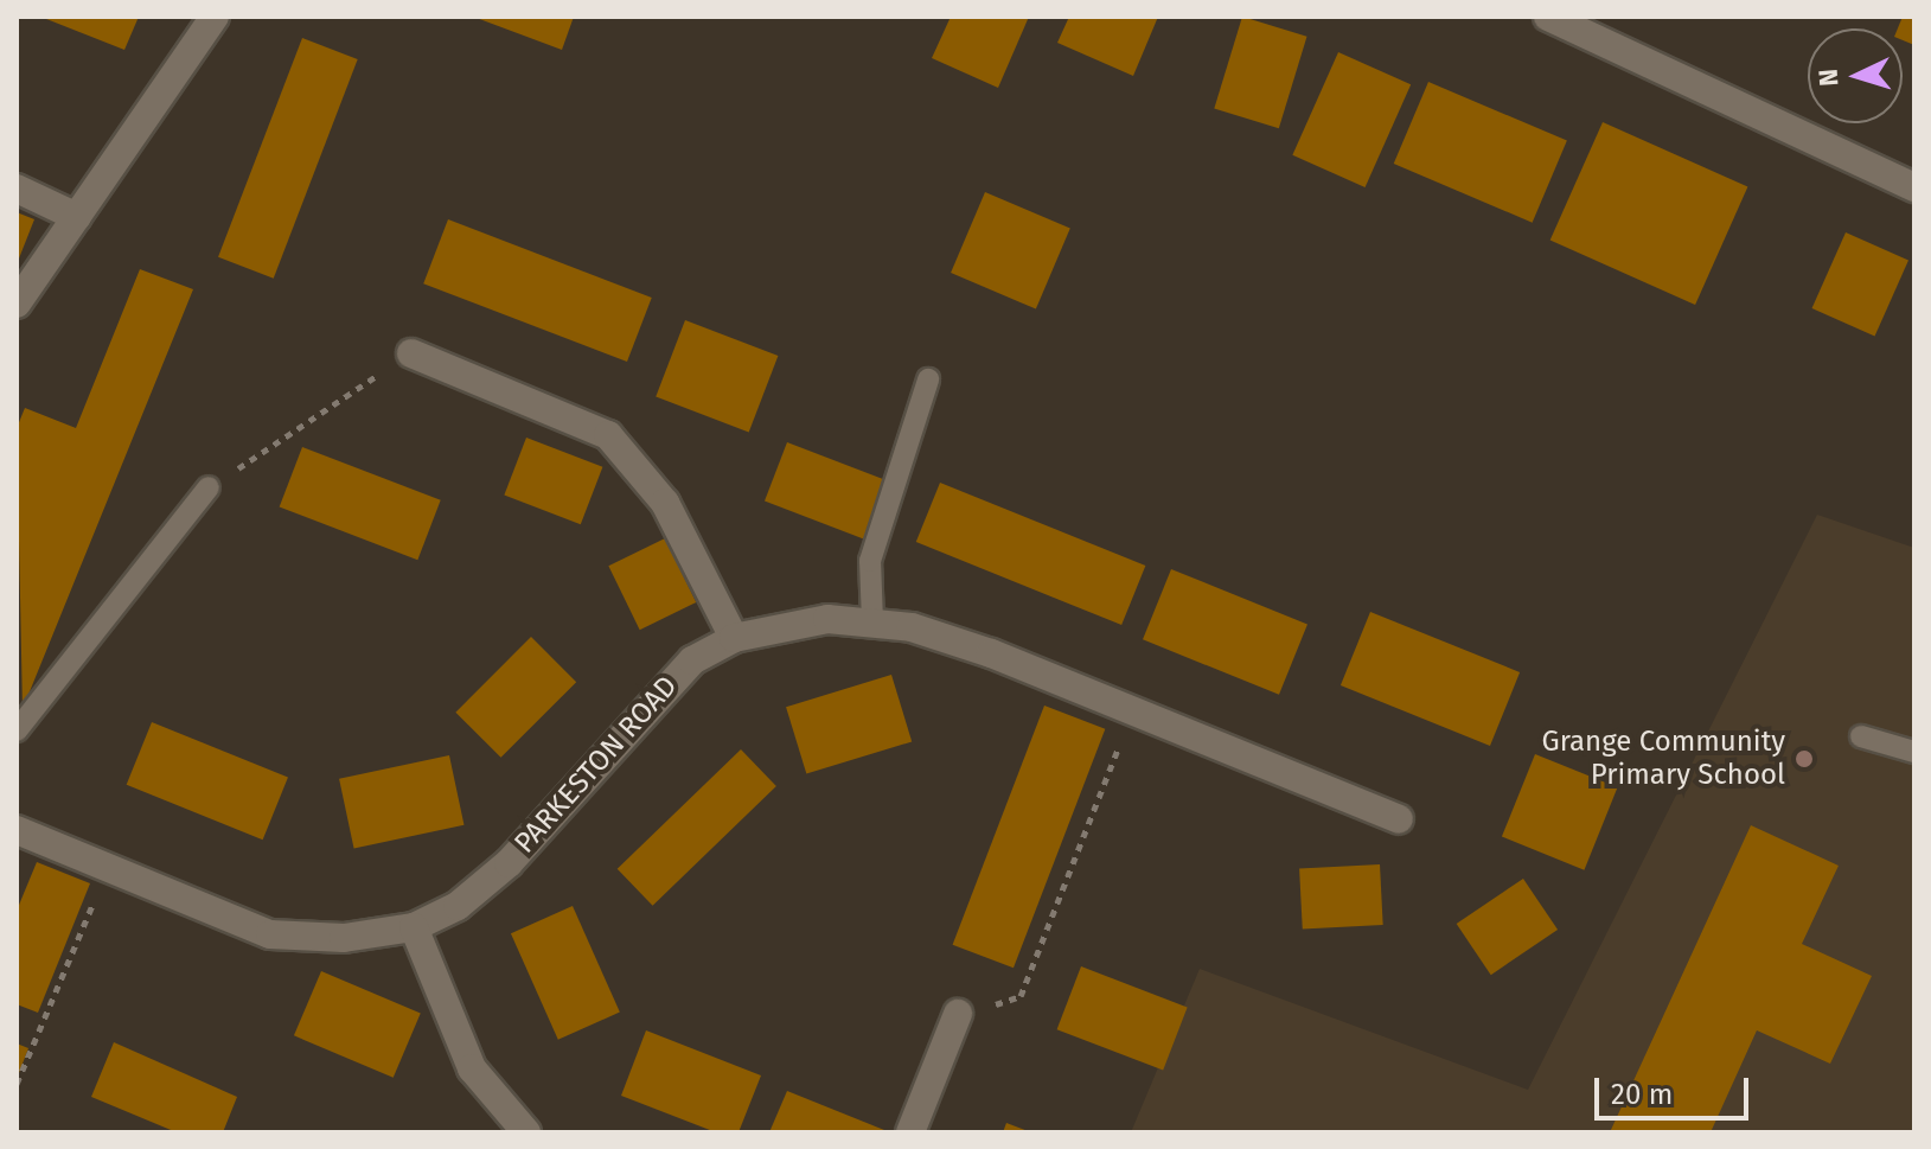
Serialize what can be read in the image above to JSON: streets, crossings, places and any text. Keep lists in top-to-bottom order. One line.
{"streets":{"street":["PARKESTON ROAD"]},"places":["Grange Community Primary School"],"scale_bar":"20 m","north":"left"}
